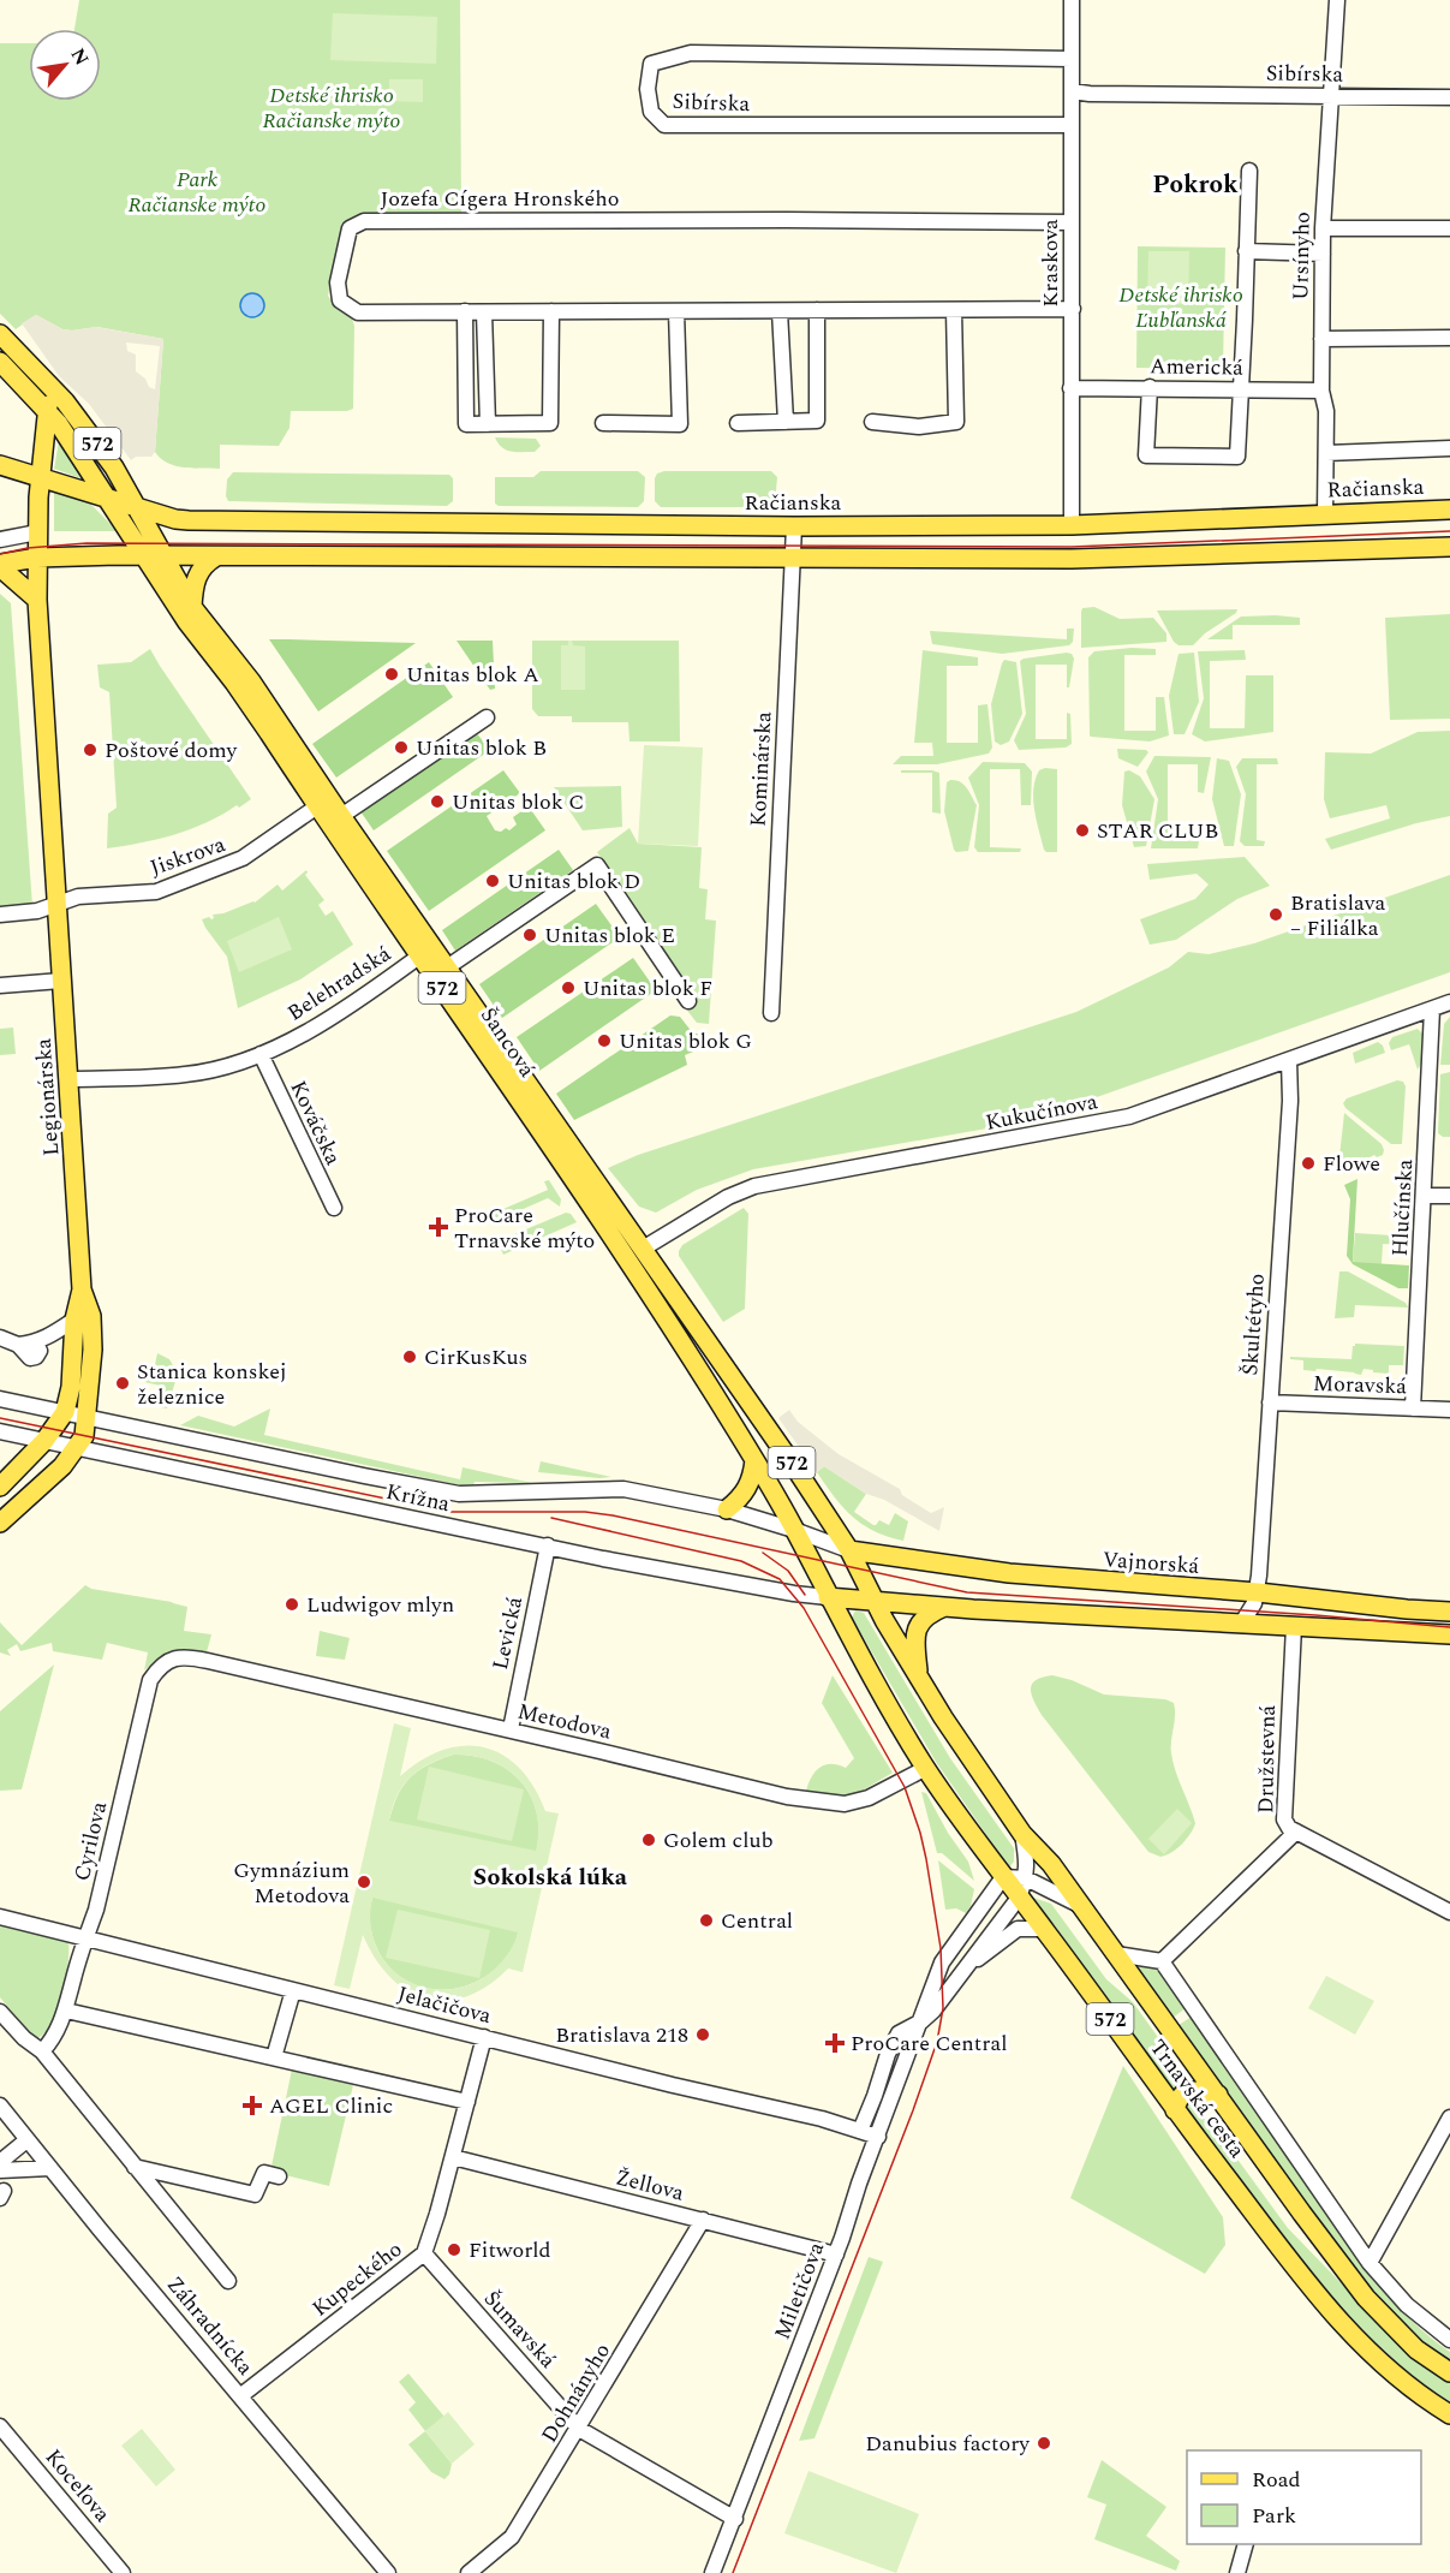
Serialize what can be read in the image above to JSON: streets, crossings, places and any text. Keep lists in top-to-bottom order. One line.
{"streets":{"main road":["572","Račianska","Šancová","Legionárska","Vajnorská","Trnavská cesta"],"street":["Sibírska","Jozefa Cígera Hronského","Ursínyho","Kraskova","Americká","Kominárska","Jiskrova","Belehradská","Kukučínova","Kováčska","Hlučínska","Škultétyho","Moravská","Krížna","Levická","Metodova","Družstevná","Cyrilova","Jelačičova","Žellova","Kupeckého","Miletičova","Záhradnícka","Šumavská","Dohnányho","Koceľova"]},"crossings":[["Sibírska","Ursínyho"],["Sibírska","Kraskova"],["Jozefa Cígera Hronského","Kraskova"],["Ursínyho","Americká"],["Ursínyho","Račianska"],["Kraskova","Americká"],["Kraskova","Račianska"],["572","Račianska"],["572","Šancová"],["572","Legionárska"],["572","Krížna"],["572","Vajnorská"],["572","Trnavská cesta"],["Račianska","Kominárska"],["Račianska","Legionárska"],["Jiskrova","Šancová"],["Jiskrova","Legionárska"],["Belehradská","Šancová"],["Belehradská","Legionárska"],["Belehradská","Kováčska"],["Šancová","Kukučínova"],["Šancová","Krížna"],["Šancová","Vajnorská"],["Legionárska","Krížna"],["Kukučínova","Hlučínska"],["Kukučínova","Škultétyho"],["Hlučínska","Moravská"],["Škultétyho","Moravská"],["Škultétyho","Vajnorská"],["Krížna","Vajnorská"],["Krížna","Levická"],["Krížna","Trnavská cesta"],["Levická","Metodova"],["Metodova","Cyrilova"],["Metodova","Trnavská cesta"],["Cyrilova","Jelačičova"],["Jelačičova","Kupeckého"],["Jelačičova","Miletičova"],["Trnavská cesta","Miletičova"],["Žellova","Kupeckého"],["Žellova","Miletičova"],["Žellova","Dohnányho"],["Kupeckého","Záhradnícka"],["Kupeckého","Šumavská"],["Miletičova","Šumavská"],["Šumavská","Dohnányho"]],"districts":["Pokrok","Sokolská lúka"],"parks":["Detské ihrisko Račianske mýto","Park Račianske mýto","Detské ihrisko Ľubľanská"],"places":{"other":["Unitas blok A","Unitas blok B","Poštové domy","Unitas blok C","STAR CLUB","Unitas blok D","Bratislava – Filiálka","Unitas blok E","Unitas blok F","Unitas blok G","Flowe","CirKusKus","Stanica konskej železnice","Ludwigov mlyn","Golem club","Gymnázium Metodova","Central","Bratislava 218","Fitworld","Danubius factory"],"health":["ProCare Trnavské mýto","ProCare Central","AGEL Clinic"]},"legend":["Road","Park"],"north":"top right"}
